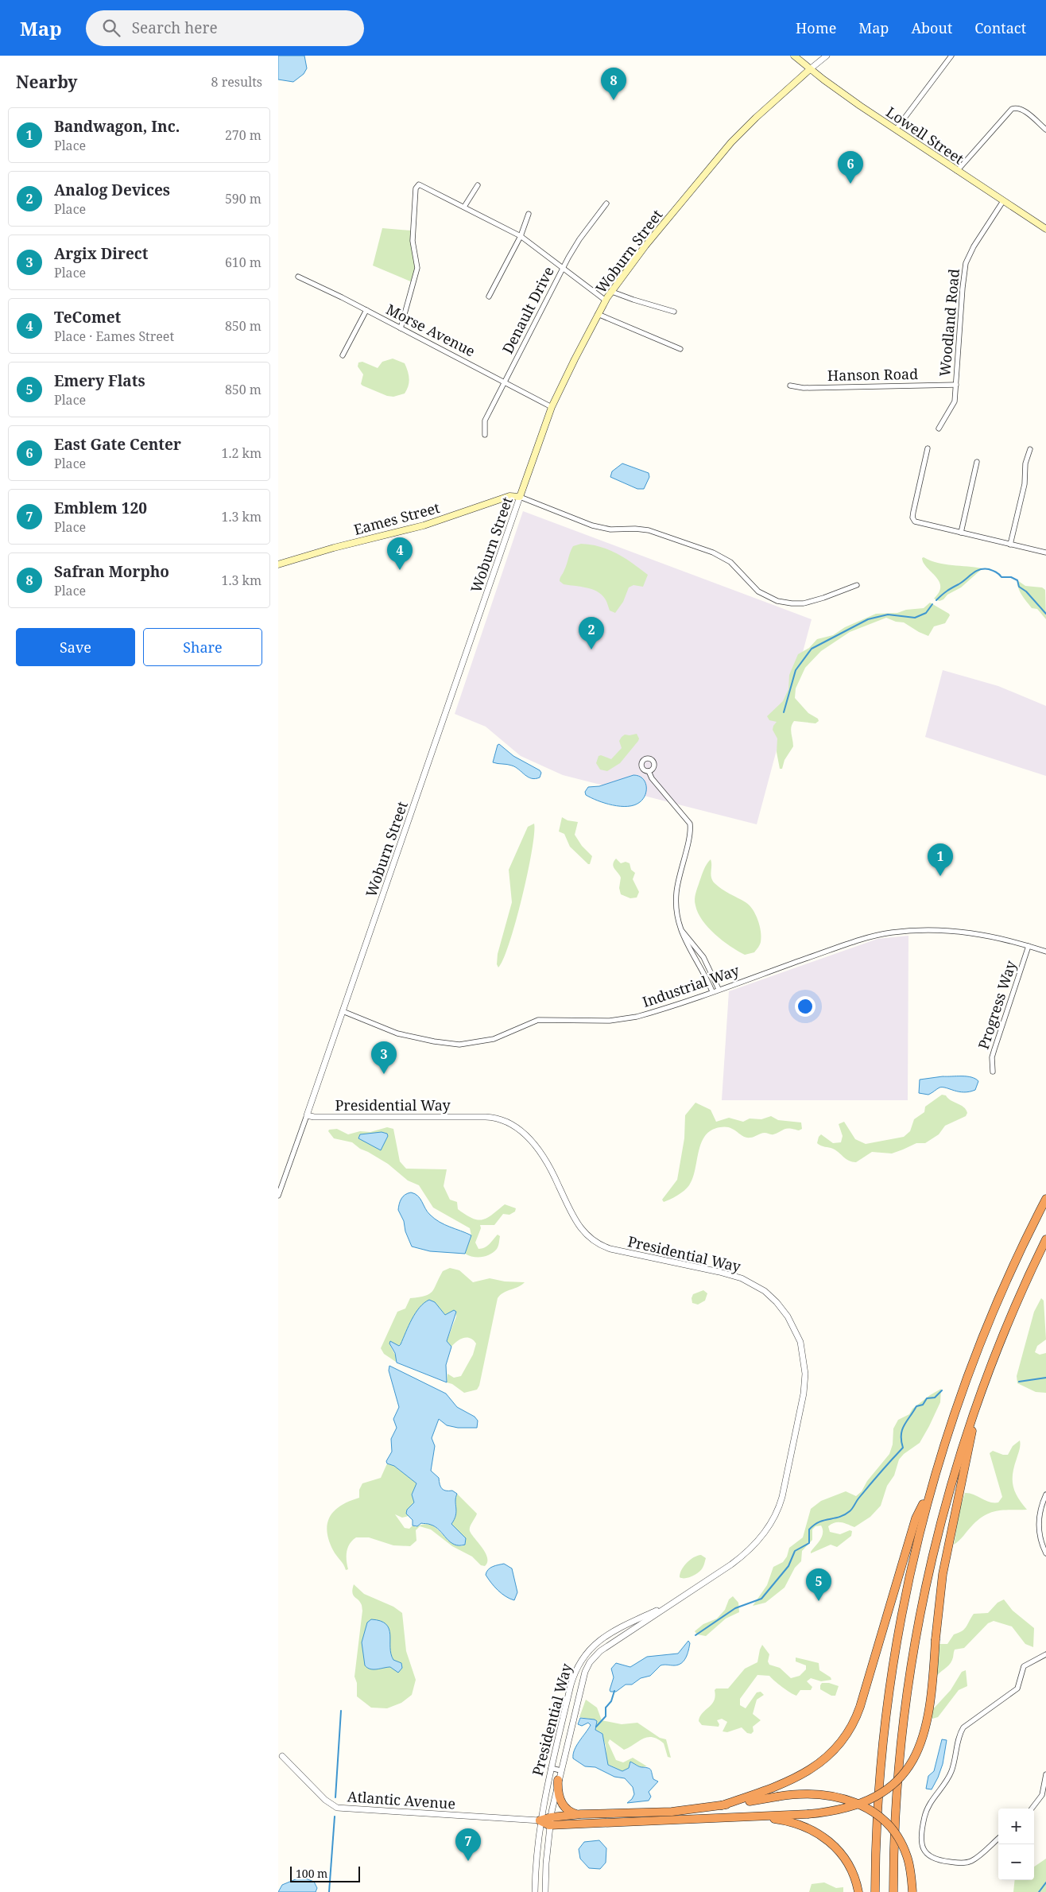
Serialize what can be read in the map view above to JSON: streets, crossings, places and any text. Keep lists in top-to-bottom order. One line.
{"streets":{"main road":["Lowell Street","Woburn Street","Eames Street"],"street":["Denault Drive","Woodland Road","Morse Avenue","Hanson Road","Industrial Way","Progress Way","Presidential Way","Atlantic Avenue"]},"crossings":[["Lowell Street","Woburn Street"],["Lowell Street","Woodland Road"],["Woburn Street","Morse Avenue"],["Woburn Street","Eames Street"],["Woburn Street","Industrial Way"],["Woburn Street","Presidential Way"],["Denault Drive","Morse Avenue"],["Woodland Road","Hanson Road"],["Industrial Way","Progress Way"],["Presidential Way","Atlantic Avenue"]],"scale_bar":"100 m","page":{"header":"Map","search":"Search here","nav":["Home","Map","About","Contact"],"heading":["Nearby","8 results"],"pins":["8","6","4","2","1","3","5","7"],"list":[{"mark":"1","name":"Bandwagon, Inc.","note":"Place","value":"270 m"},{"mark":"2","name":"Analog Devices","note":"Place","value":"590 m"},{"mark":"3","name":"Argix Direct","note":"Place","value":"610 m"},{"mark":"4","name":"TeComet","note":"Place · Eames Street","value":"850 m"},{"mark":"5","name":"Emery Flats","note":"Place","value":"850 m"},{"mark":"6","name":"East Gate Center","note":"Place","value":"1.2 km"},{"mark":"7","name":"Emblem 120","note":"Place","value":"1.3 km"},{"mark":"8","name":"Safran Morpho","note":"Place","value":"1.3 km"}],"buttons":["Save","Share"],"map_buttons":["+","−"],"scale":"100 m"}}
